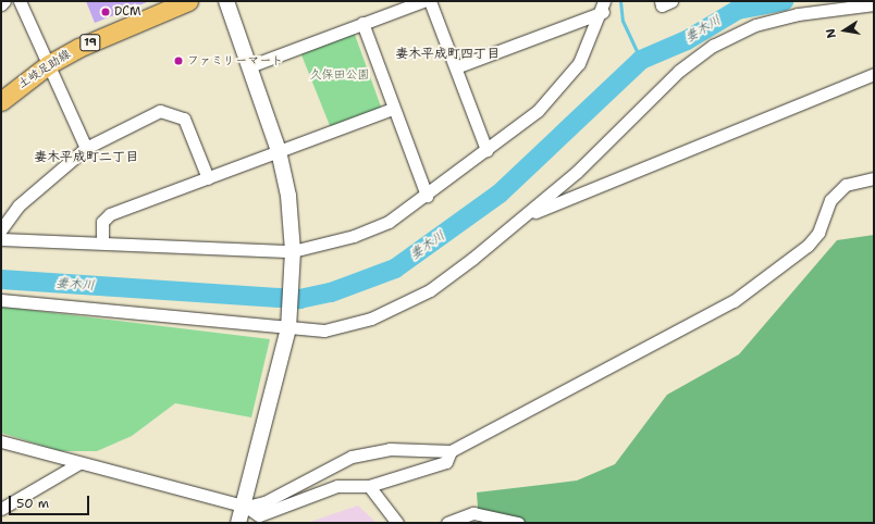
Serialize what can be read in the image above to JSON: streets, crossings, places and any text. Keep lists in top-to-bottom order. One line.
{"streets":{"main road":["19","土岐足助線"]},"districts":["妻木平成町四丁目","妻木平成町二丁目"],"water":["妻木川"],"parks":["久保田公園"],"places":["DCM","ファミリーマート"],"scale_bar":"50 m","north":"left"}
